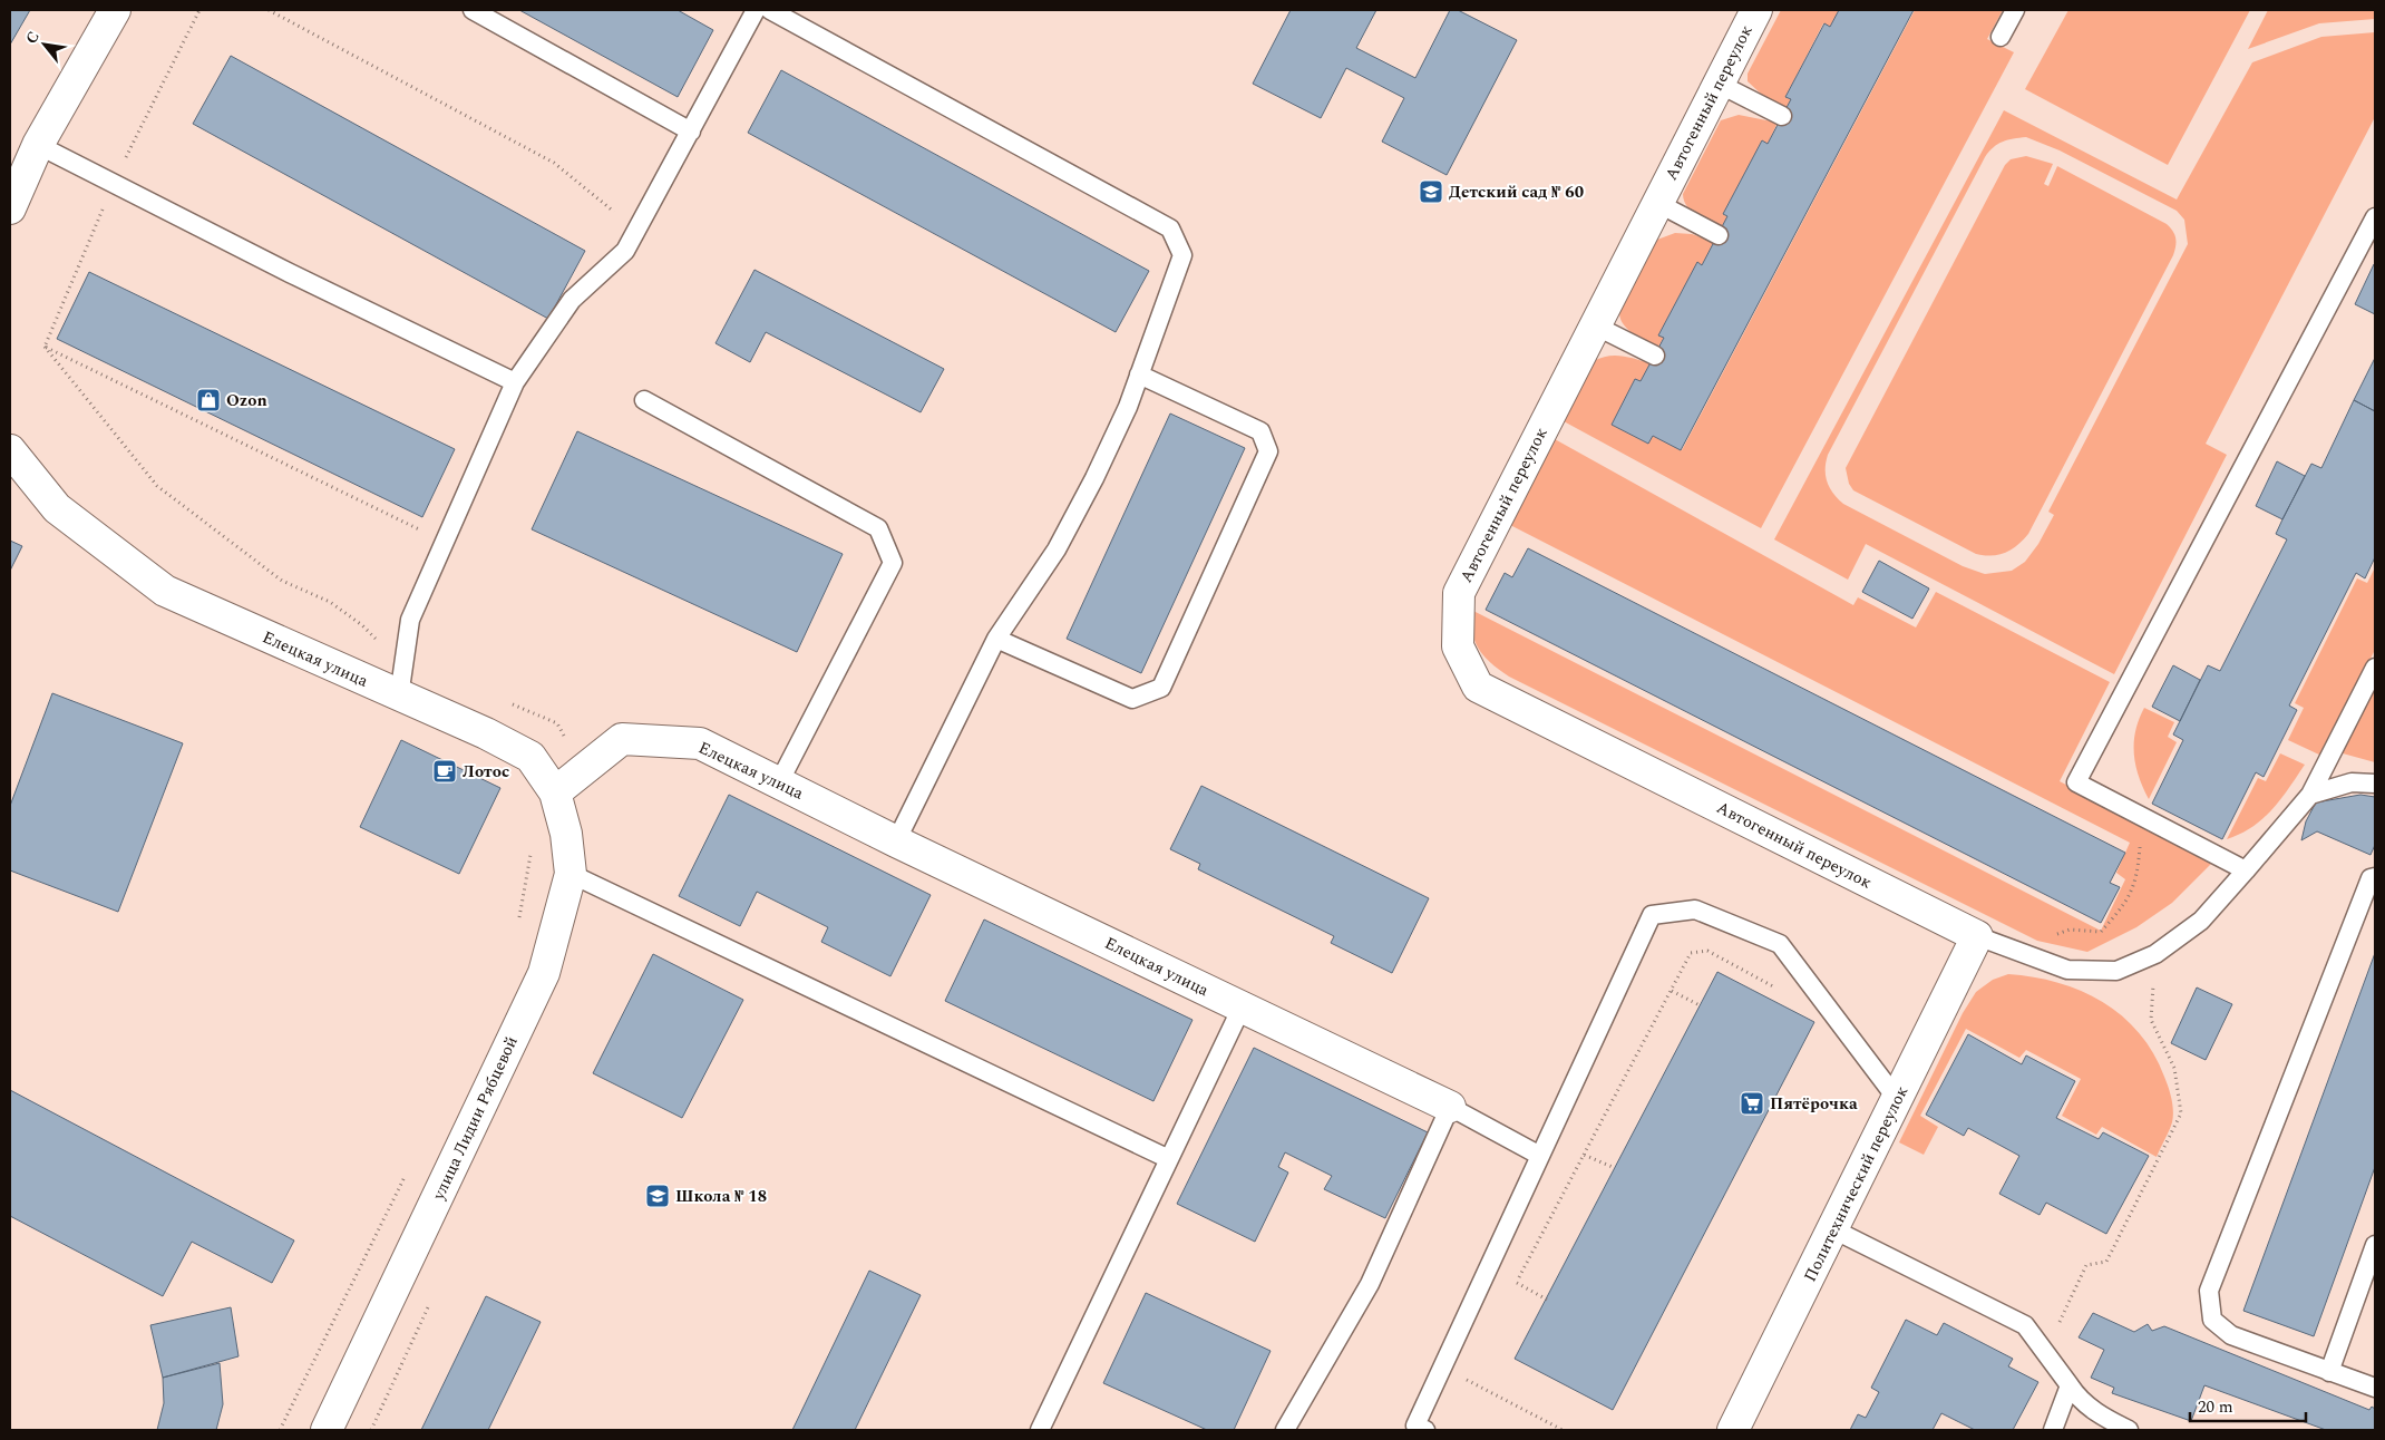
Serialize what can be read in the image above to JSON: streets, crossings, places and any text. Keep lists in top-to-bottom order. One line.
{"streets":{"street":["Автогенный переулок","Елецкая улица","улица Лидии Рябцевой","Политехнический переулок"]},"crossings":[["Автогенный переулок","Политехнический переулок"],["Елецкая улица","улица Лидии Рябцевой"]],"places":{"school or university":["Детский сад № 60","Школа № 18"],"shop":["Ozon"],"cafe":["Лотос"],"supermarket":["Пятёрочка"]},"scale_bar":"20 m","north":"top left"}
